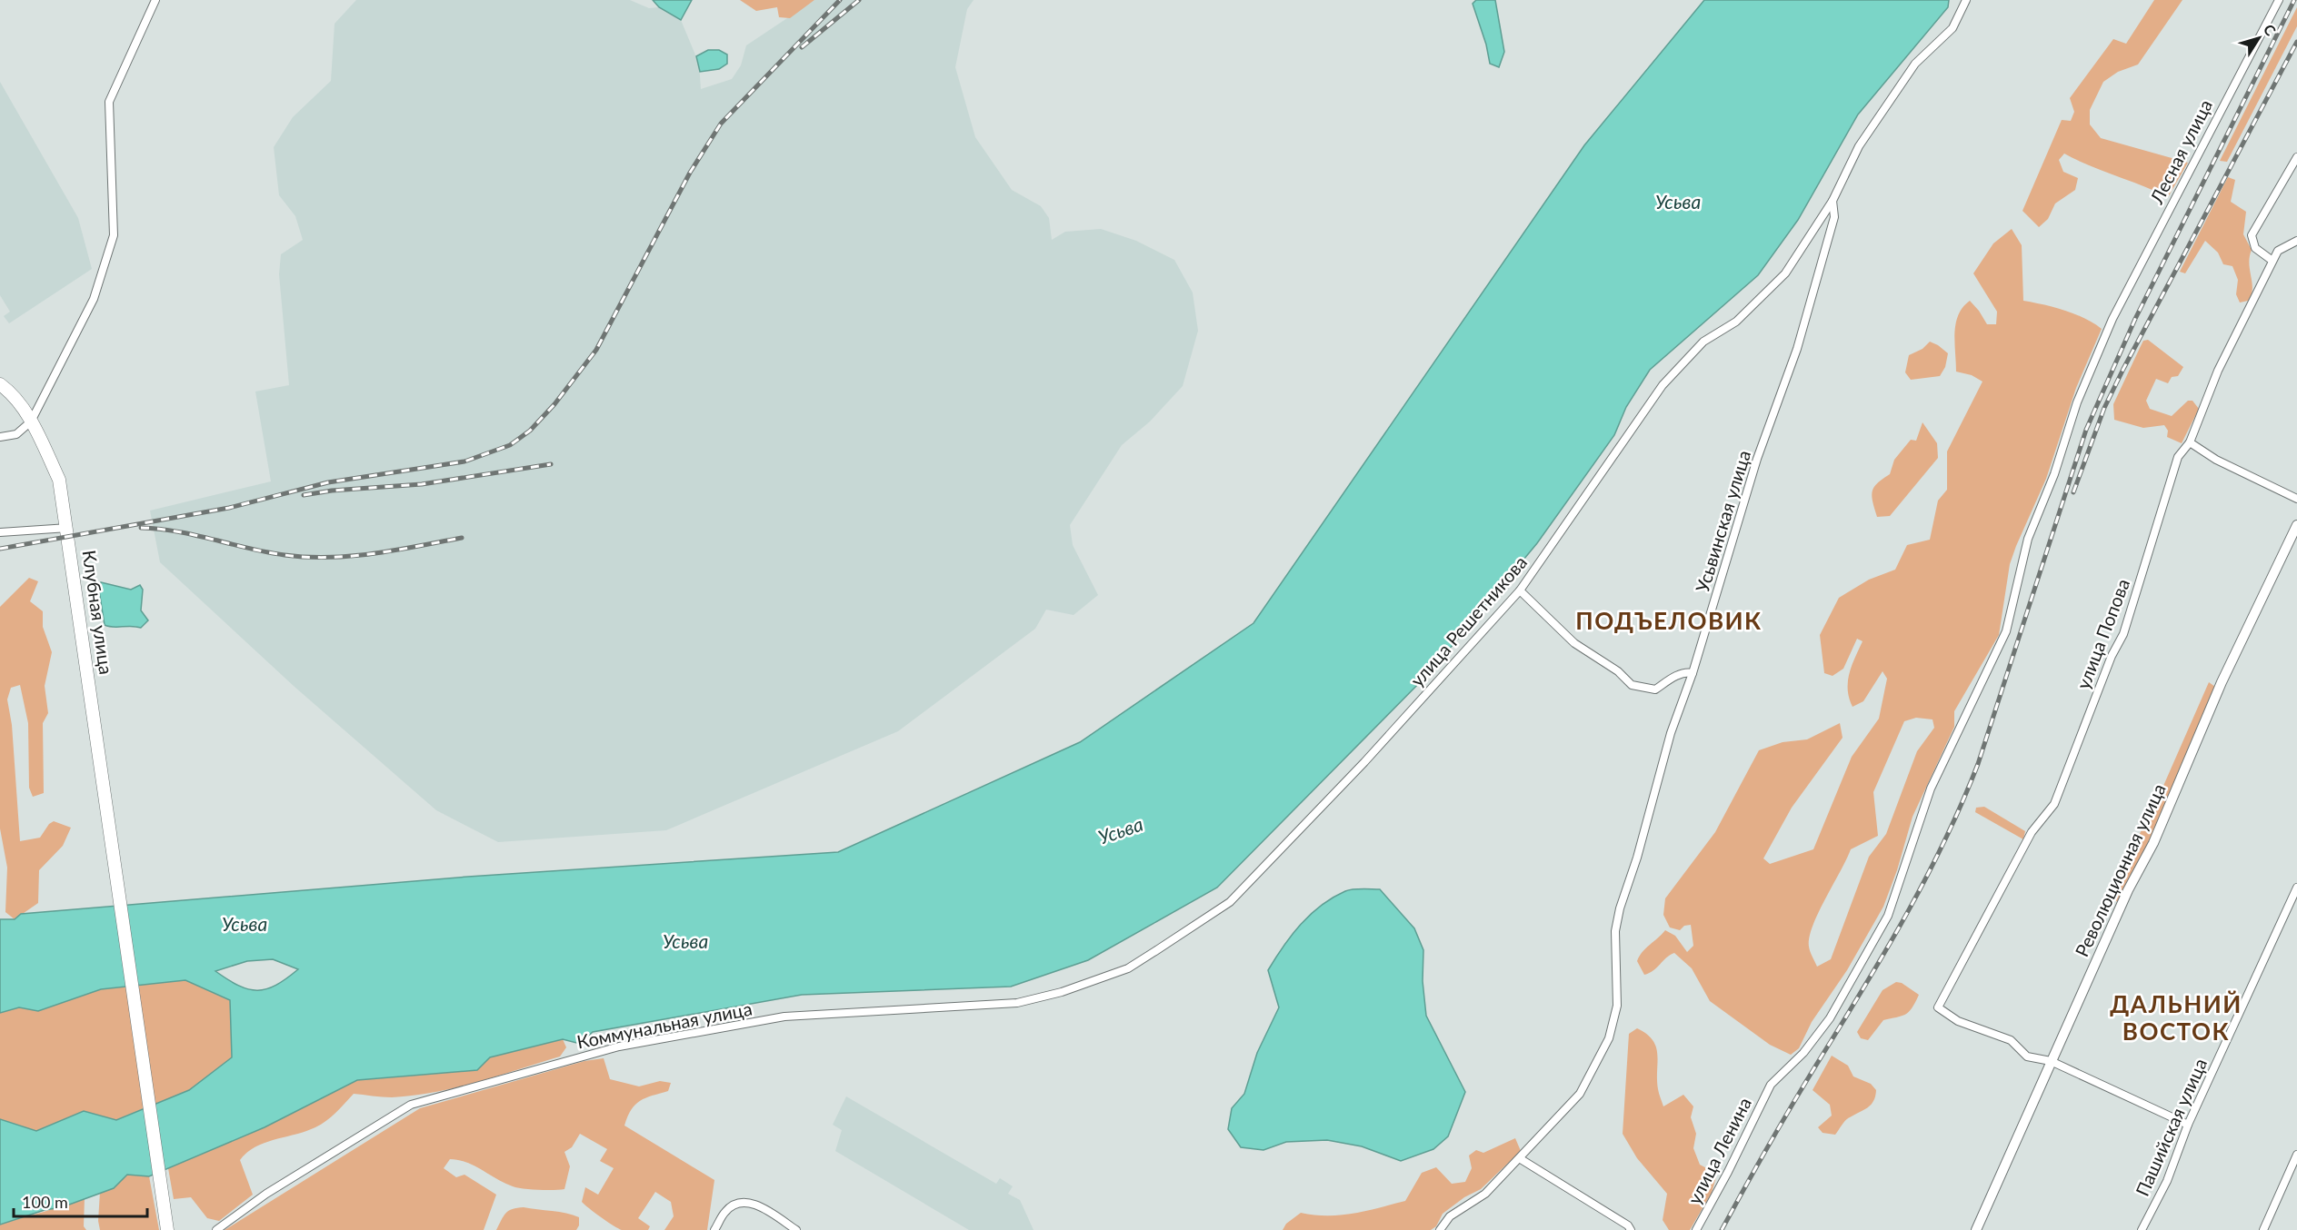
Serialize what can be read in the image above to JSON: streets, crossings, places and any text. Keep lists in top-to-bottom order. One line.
{"streets":{"main road":["Клубная улица"],"street":["Лесная улица","Усьвинская улица","улица Решетникова","улица Попова","Революционная улица","Коммунальная улица","Пашийская улица","улица Ленина"]},"crossings":[["Лесная улица","улица Ленина"],["Усьвинская улица","улица Решетникова"],["улица Решетникова","Коммунальная улица"],["улица Попова","Революционная улица"]],"districts":["ПОДЪЕЛОВИК","ДАЛЬНИЙ ВОСТОК"],"water":["Усьва"],"scale_bar":"100 m","north":"top right"}
